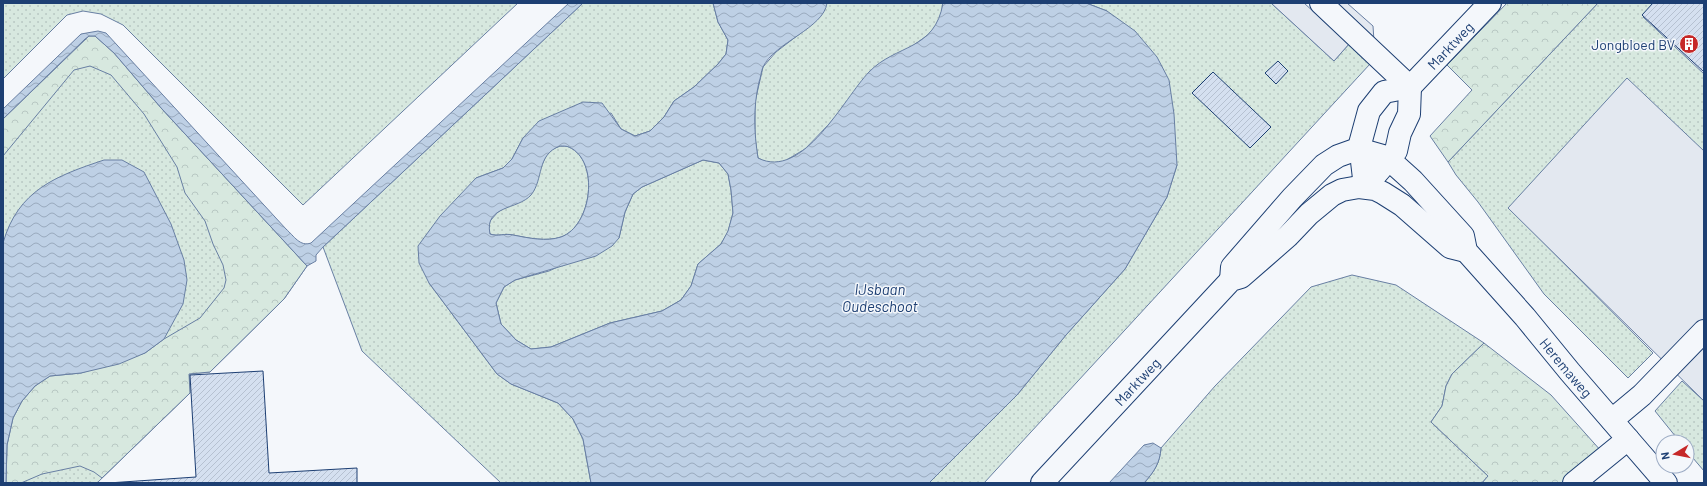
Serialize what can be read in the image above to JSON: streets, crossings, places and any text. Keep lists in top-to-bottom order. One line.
{"streets":{"street":["Marktweg","Heremaweg"]},"crossings":[["Marktweg","Heremaweg"]],"water":["IJsbaan Oudeschoot"],"places":{"building":["Jongbloed BV"]},"north":"left"}
